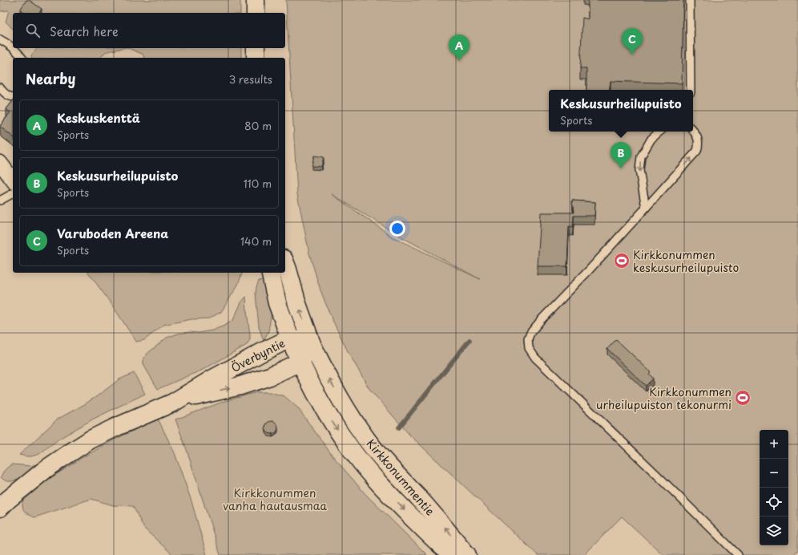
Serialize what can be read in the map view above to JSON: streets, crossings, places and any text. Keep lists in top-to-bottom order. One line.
{"streets":{"street":["Överbyntie","Kirkkonummentie"]},"crossings":[["Överbyntie","Kirkkonummentie"]],"parks":["Kirkkonummen vanha hautausmaa"],"places":{"sports":["Kirkkonummen keskusurheilupuisto","Kirkkonummen urheilupuiston tekonurmi"]},"page":{"search":"Search here","pins":["C","A","B"],"heading":["Nearby","3 results"],"popup":["Keskusurheilupuisto","Sports"],"list":[{"mark":"A","name":"Keskuskenttä","note":"Sports","value":"80 m"},{"mark":"B","name":"Keskusurheilupuisto","note":"Sports","value":"110 m"},{"mark":"C","name":"Varuboden Areena","note":"Sports","value":"140 m"}],"map_buttons":["+","−"]}}
